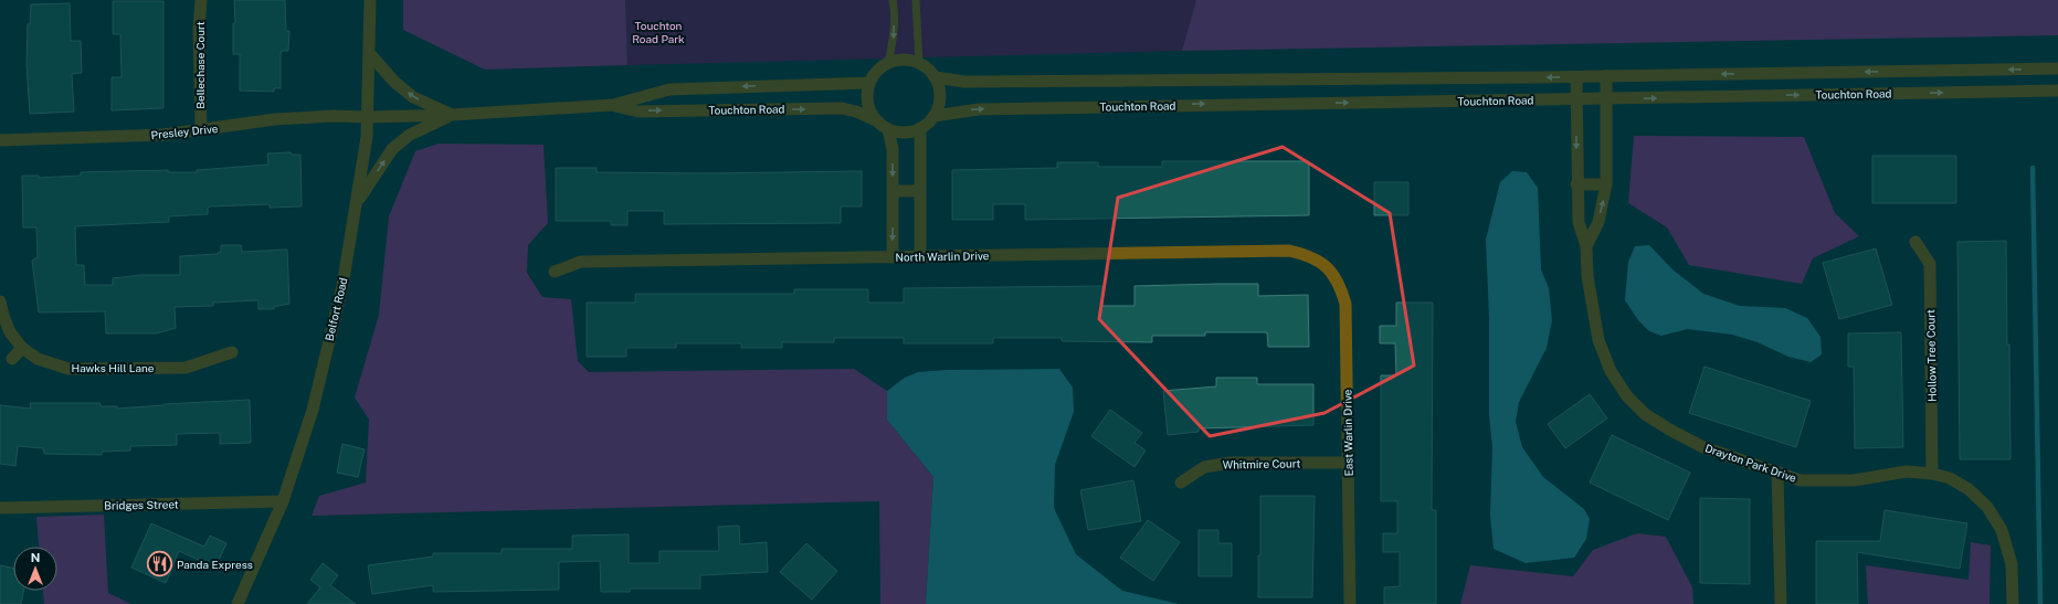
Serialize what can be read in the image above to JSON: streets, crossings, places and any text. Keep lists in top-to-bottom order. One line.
{"streets":{"street":["Bellechase Court","Touchton Road","Presley Drive","North Warlin Drive","Belfort Road","Hollow Tree Court","Hawks Hill Lane","East Warlin Drive","Drayton Park Drive","Whitmire Court","Bridges Street"]},"crossings":[["Bellechase Court","Presley Drive"],["Touchton Road","Presley Drive"],["Touchton Road","Belfort Road"],["Presley Drive","Belfort Road"],["North Warlin Drive","East Warlin Drive"],["Belfort Road","Bridges Street"],["Hollow Tree Court","Drayton Park Drive"],["East Warlin Drive","Whitmire Court"]],"parks":["Touchton Road Park"],"places":{"restaurant":["Panda Express"]},"north":"top"}
